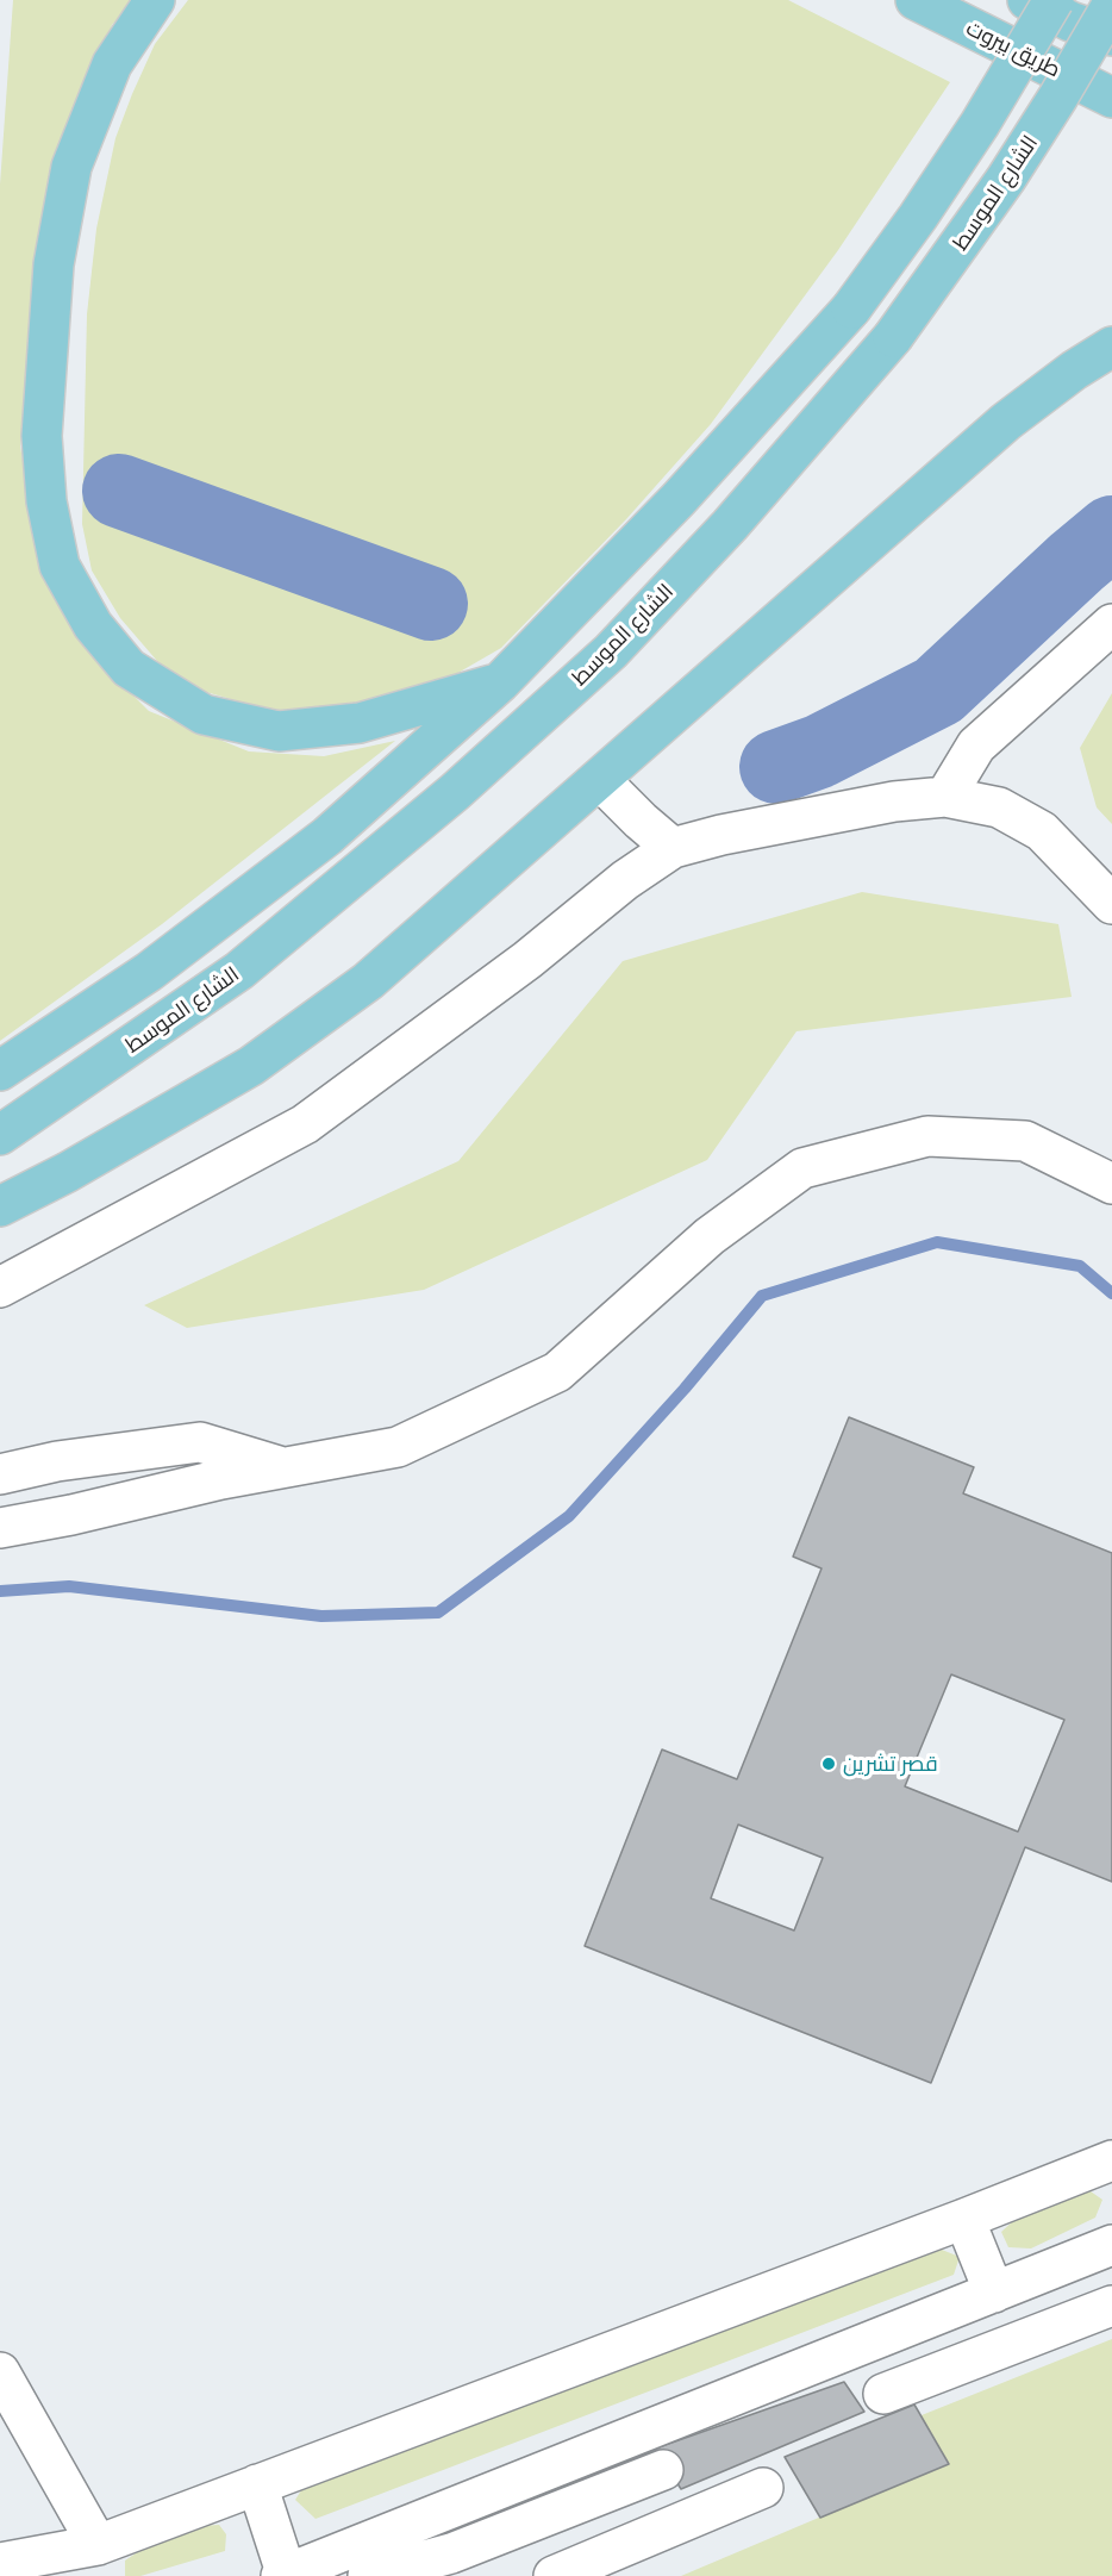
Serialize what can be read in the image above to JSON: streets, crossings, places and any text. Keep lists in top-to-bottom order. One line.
{"streets":{"main road":["طريق بيروت","الشارع الموسط"]},"places":["قصر تشرين"]}
